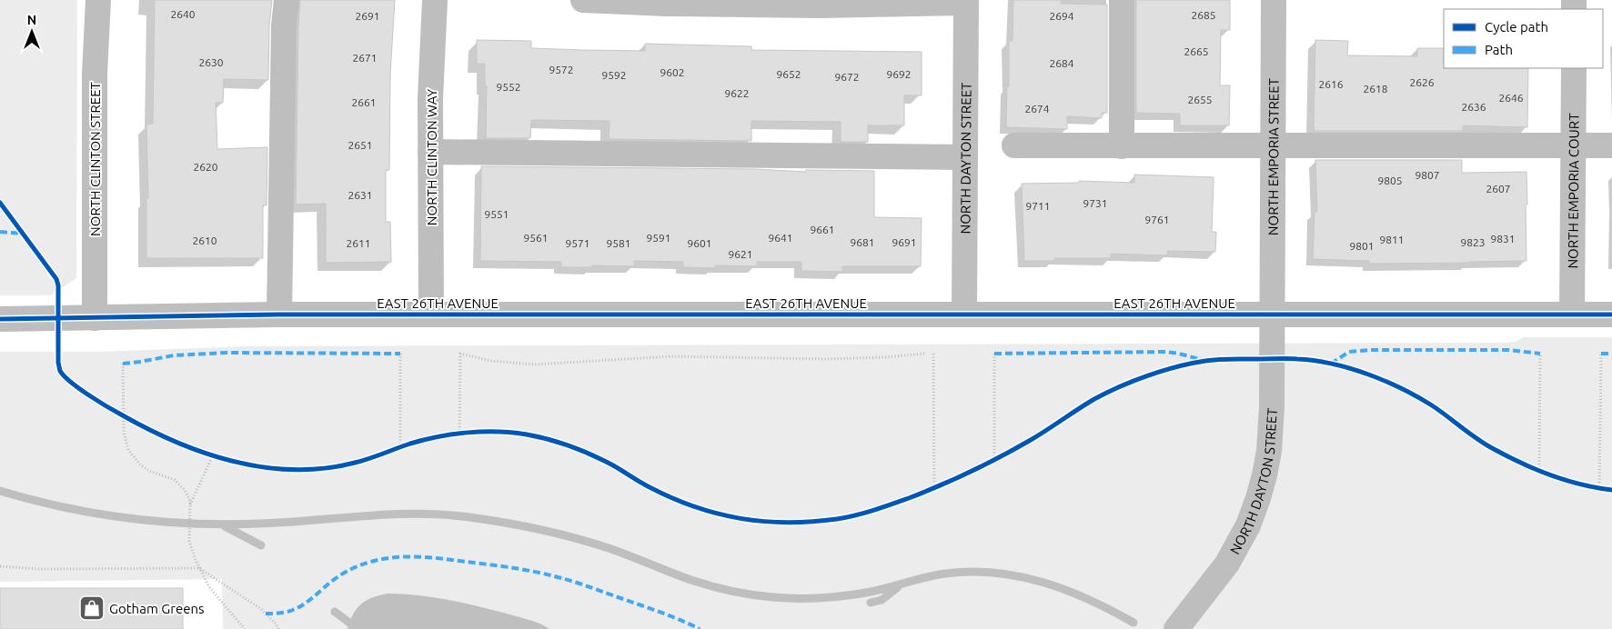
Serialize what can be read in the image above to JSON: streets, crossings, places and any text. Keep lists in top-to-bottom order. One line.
{"streets":{"street":["NORTH CLINTON WAY","NORTH DAYTON STREET","NORTH EMPORIA STREET","NORTH CLINTON STREET","NORTH EMPORIA COURT","EAST 26TH AVENUE"]},"crossings":[["NORTH CLINTON WAY","EAST 26TH AVENUE"],["NORTH DAYTON STREET","NORTH EMPORIA STREET"],["NORTH DAYTON STREET","EAST 26TH AVENUE"],["NORTH EMPORIA STREET","EAST 26TH AVENUE"],["NORTH CLINTON STREET","EAST 26TH AVENUE"],["NORTH EMPORIA COURT","EAST 26TH AVENUE"]],"places":{"shop":["Gotham Greens"]},"house_numbers":["2640","2685","2691","2694","2665","2671","2630","2684","9572","9602","9652","9692","9592","9672","2626","2616","9552","2618","9622","2646","2655","2661","2636","2674","2651","2620","9807","9805","2607","2631","9731","9711","9551","9761","9661","9561","9591","9641","9831","9811","2610","9681","9691","9823","2611","9571","9581","9601","9801","9621"],"legend":["Cycle path","Path"],"north":"top"}
